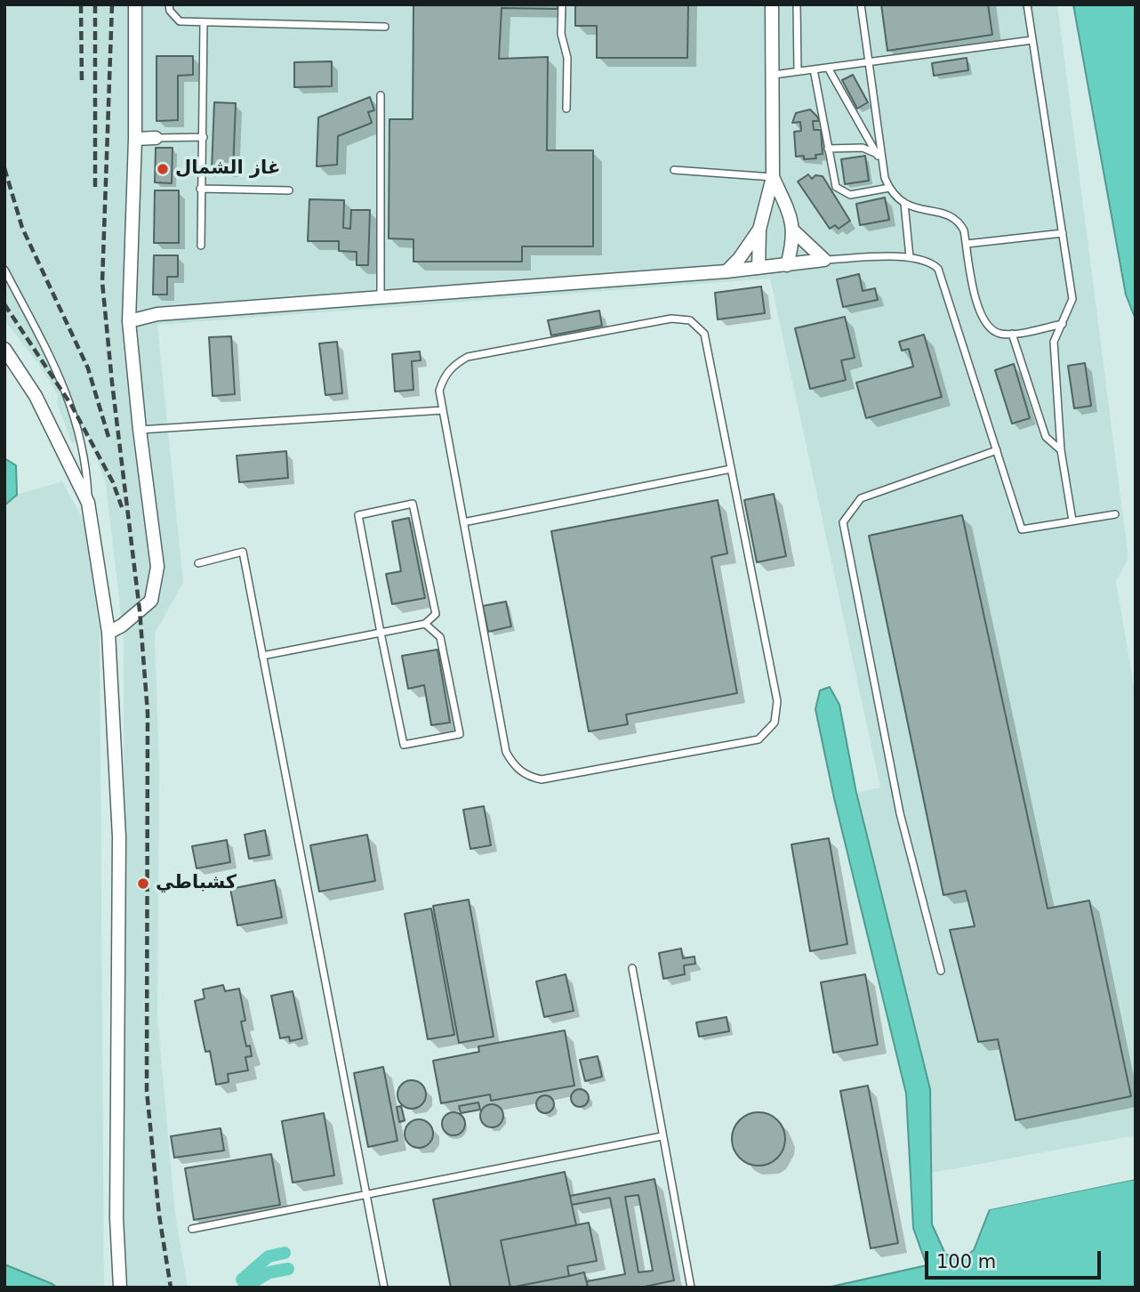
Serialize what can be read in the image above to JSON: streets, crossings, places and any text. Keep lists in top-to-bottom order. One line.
{"places":["غاز الشمال","كشباطي"],"scale_bar":"100 m"}
